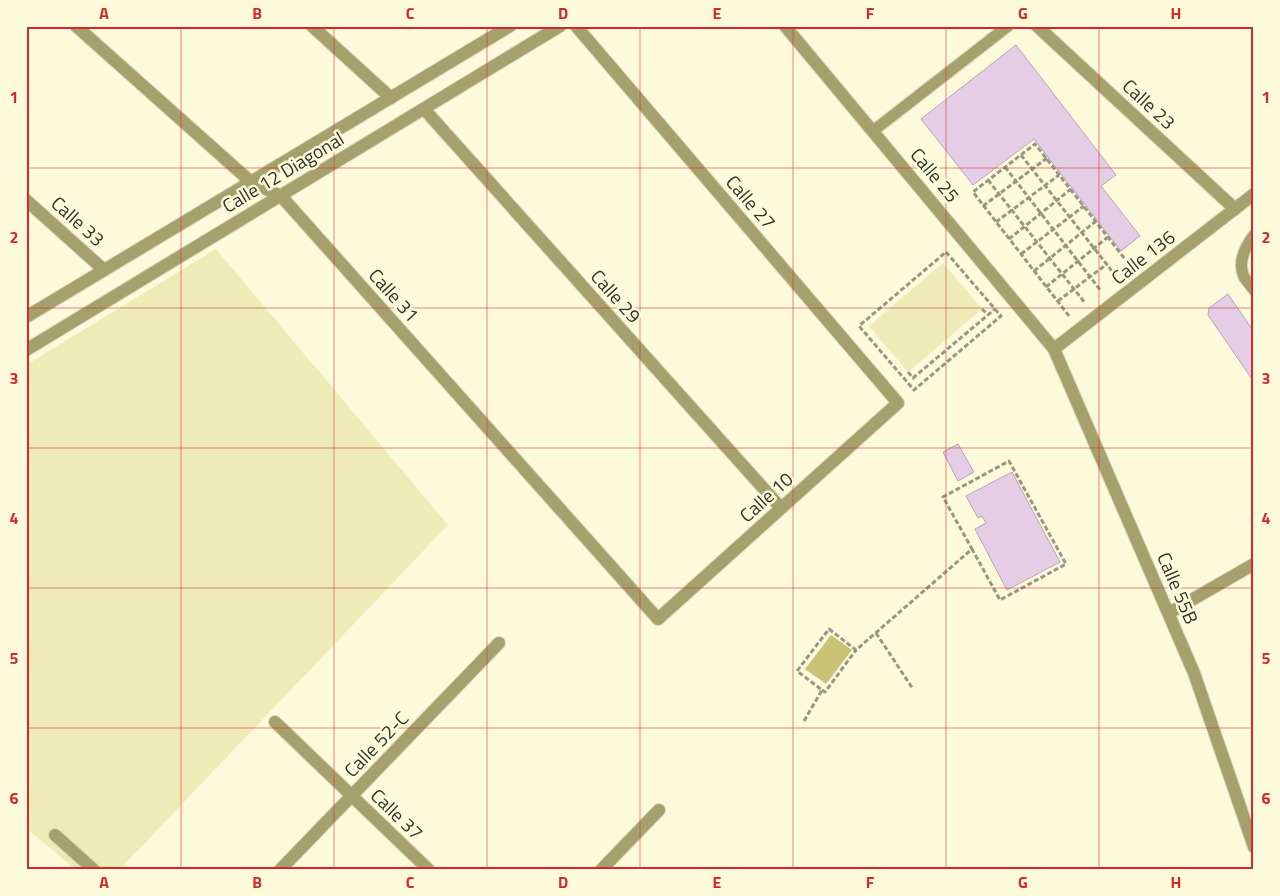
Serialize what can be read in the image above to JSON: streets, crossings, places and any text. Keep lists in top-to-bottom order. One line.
{"streets":{"street":["Calle 23","Calle 12 Diagonal","Calle 25","Calle 27","Calle 33","Calle 136","Calle 31","Calle 29","Calle 10","Calle 55B","Calle 52-C","Calle 37"]},"crossings":[["Calle 23","Calle 136"],["Calle 12 Diagonal","Calle 33"],["Calle 12 Diagonal","Calle 31"],["Calle 12 Diagonal","Calle 29"],["Calle 25","Calle 136"],["Calle 25","Calle 55B"],["Calle 27","Calle 10"],["Calle 136","Calle 55B"],["Calle 31","Calle 10"],["Calle 29","Calle 10"],["Calle 52-C","Calle 37"]],"grid":{"columns":["A","B","C","D","E","F","G","H"],"rows":["1","2","3","4","5","6"]}}
